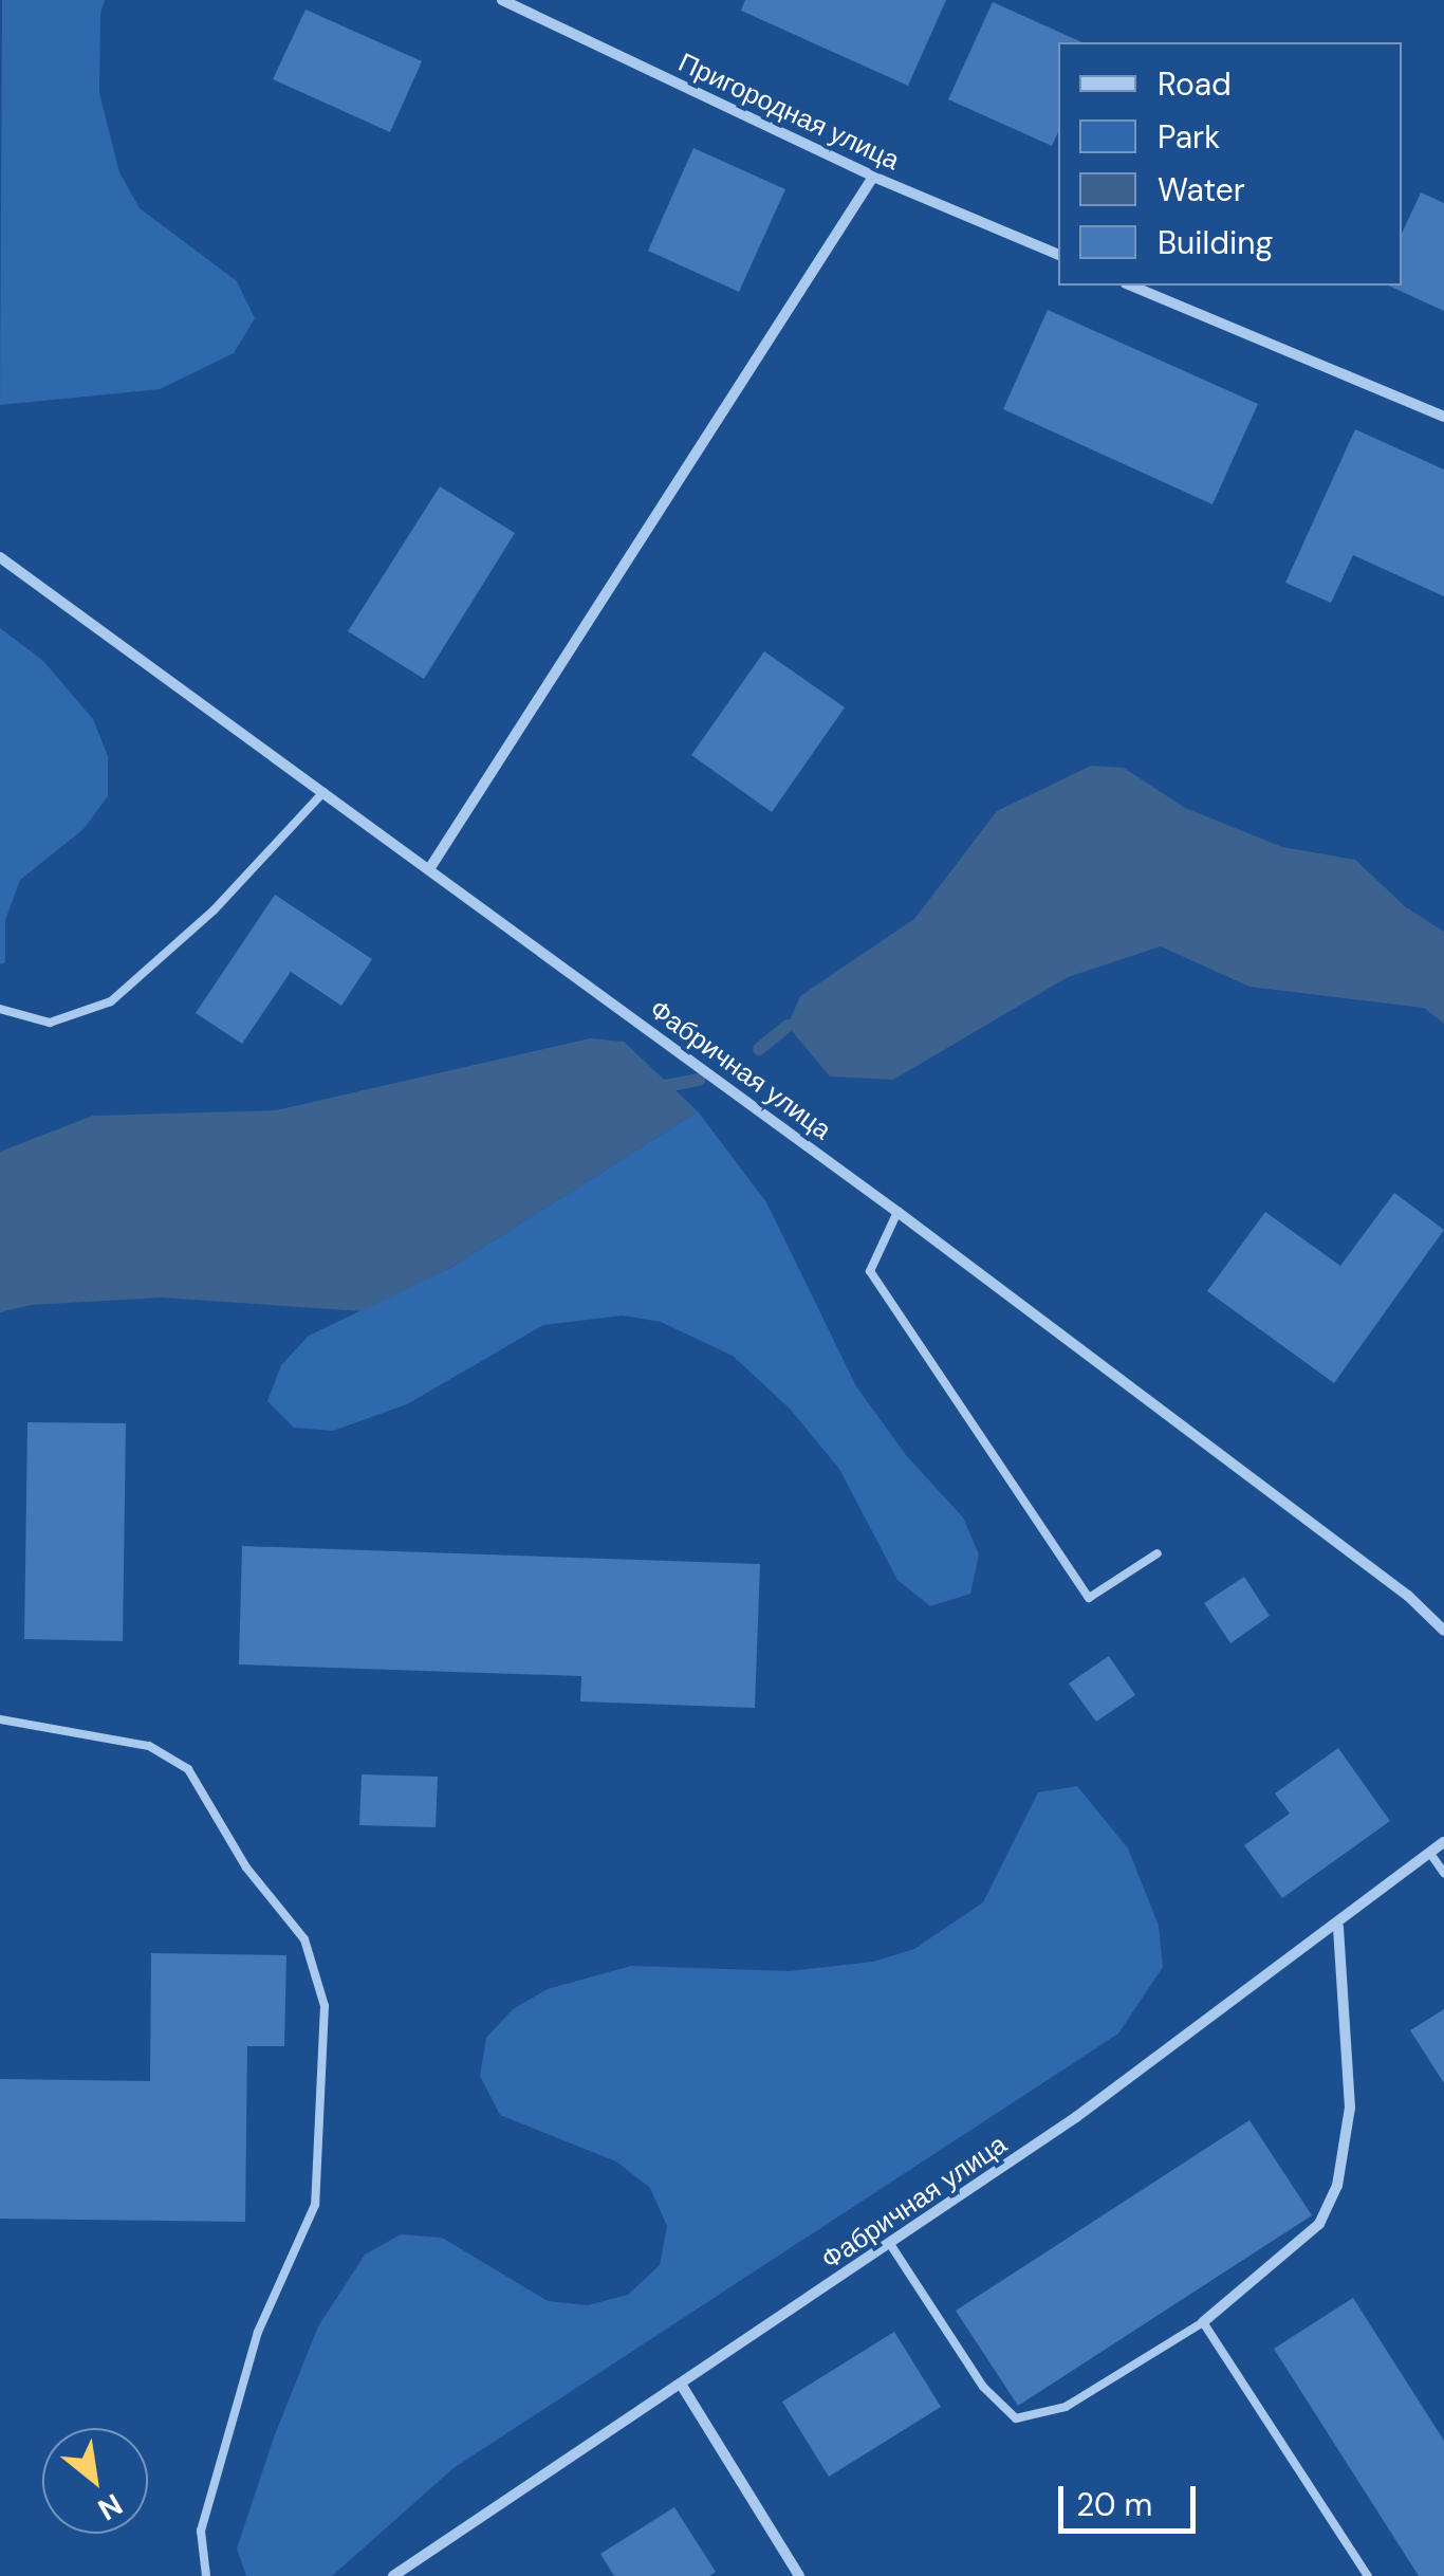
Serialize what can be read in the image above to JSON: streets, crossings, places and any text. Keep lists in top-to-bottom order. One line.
{"streets":{"street":["Пригородная улица","Фабричная улица"]},"legend":["Road","Park","Water","Building"],"scale_bar":"20 m","north":"bottom right"}
